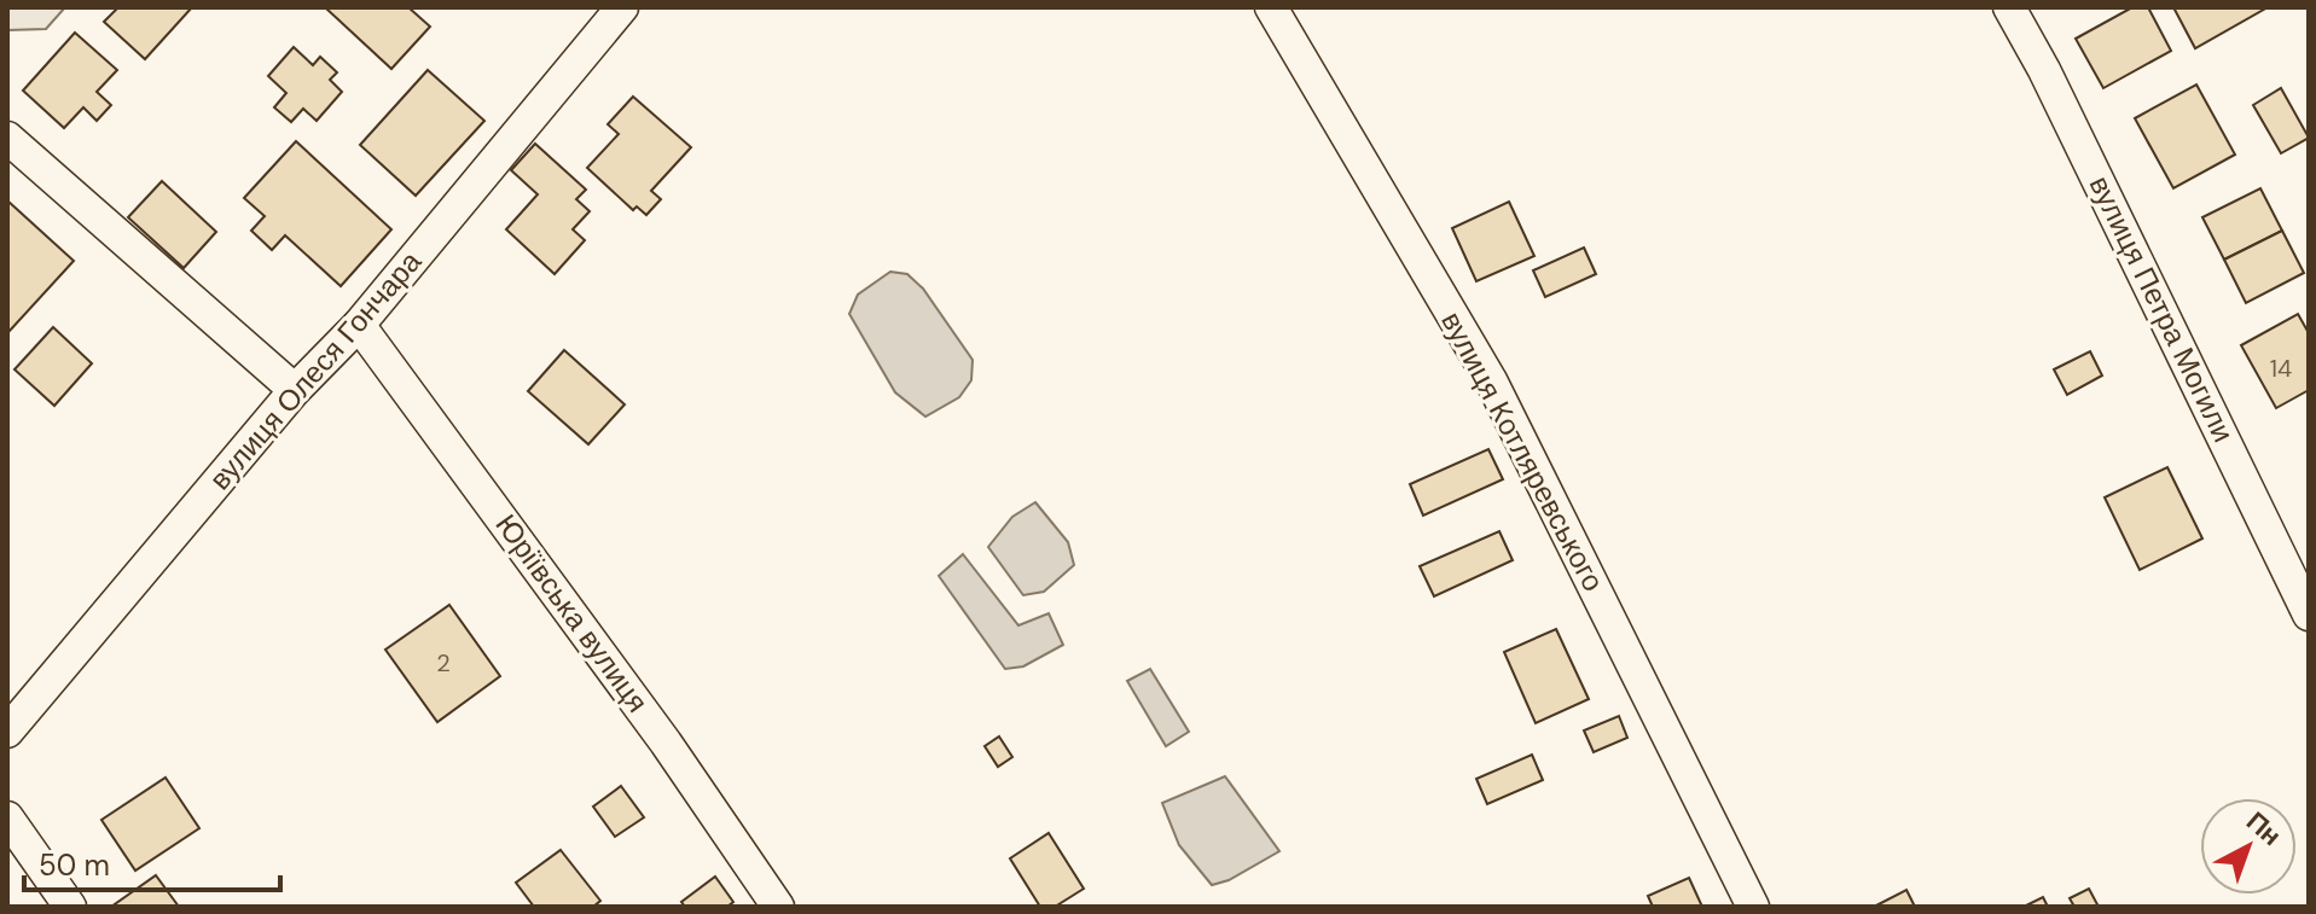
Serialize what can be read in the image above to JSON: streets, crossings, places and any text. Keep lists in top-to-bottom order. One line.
{"streets":{"street":["вулиця Петра Могили","вулиця Олеся Гончара","вулиця Котляревського","Юріївська вулиця"]},"crossings":[["вулиця Олеся Гончара","Юріївська вулиця"]],"house_numbers":["14","2"],"scale_bar":"50 m","north":"top right"}
